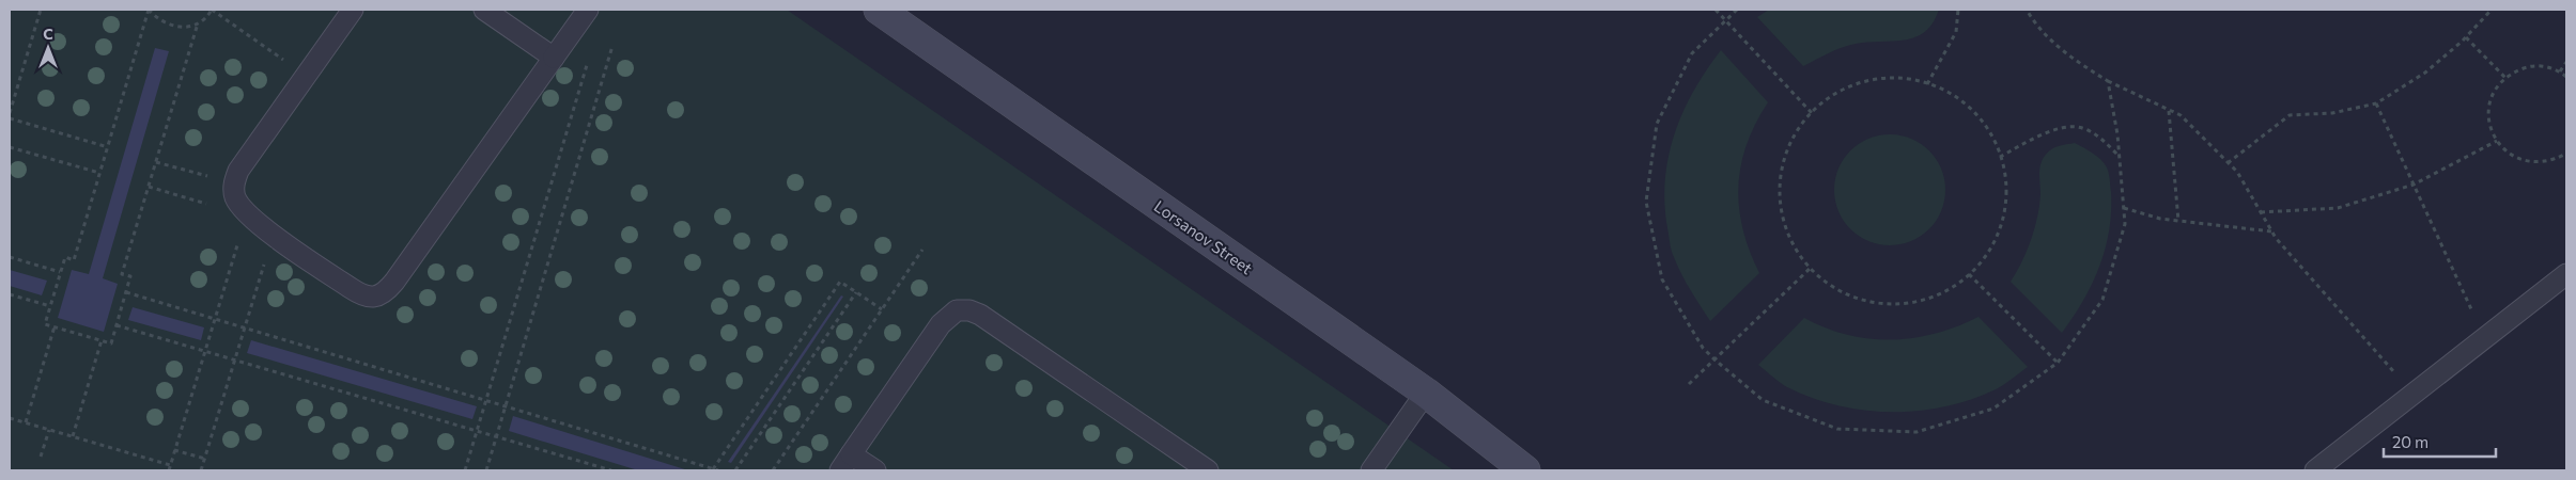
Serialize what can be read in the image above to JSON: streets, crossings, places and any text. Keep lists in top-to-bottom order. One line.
{"streets":{"main road":["Lorsanov Street"]},"scale_bar":"20 m","north":"top"}
